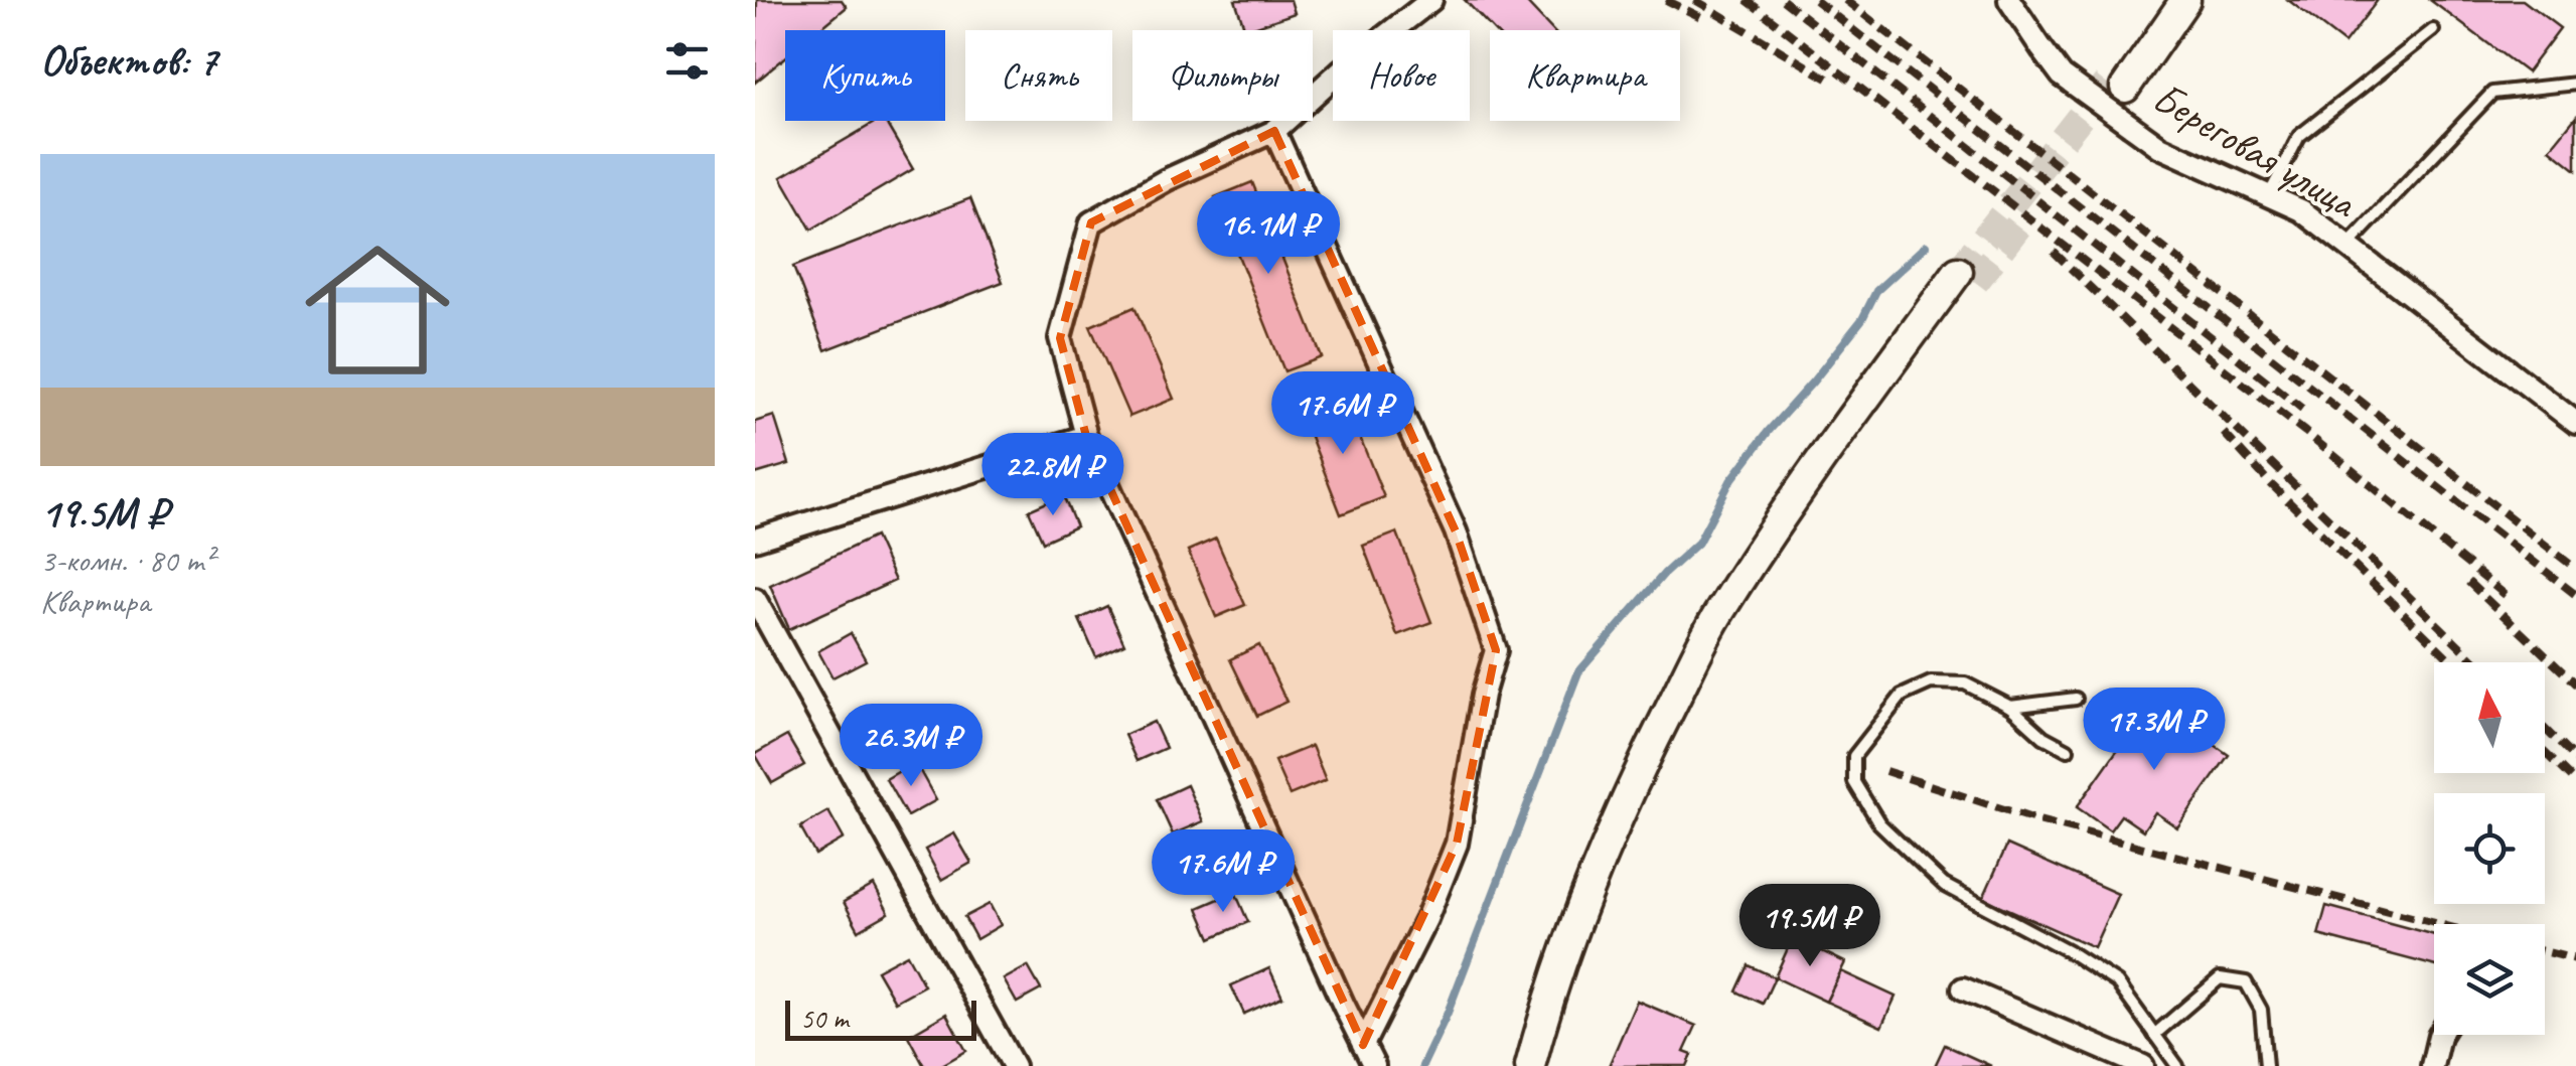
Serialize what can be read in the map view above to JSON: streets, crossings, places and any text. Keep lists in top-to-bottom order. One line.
{"streets":{"street":["Береговая улица"]},"scale_bar":"50 m","north":"top","page":{"heading":"Объектов: 7","chip":["Купить","Снять","Фильтры","Новое","Квартира"],"list":[{"name":"19.5M ₽","note":"3-комн. · 80 m² · Квартира"}],"price":["16.1M ₽","17.6M ₽","22.8M ₽","17.3M ₽","26.3M ₽","17.6M ₽","19.5M ₽"],"scale":"50 m"}}
